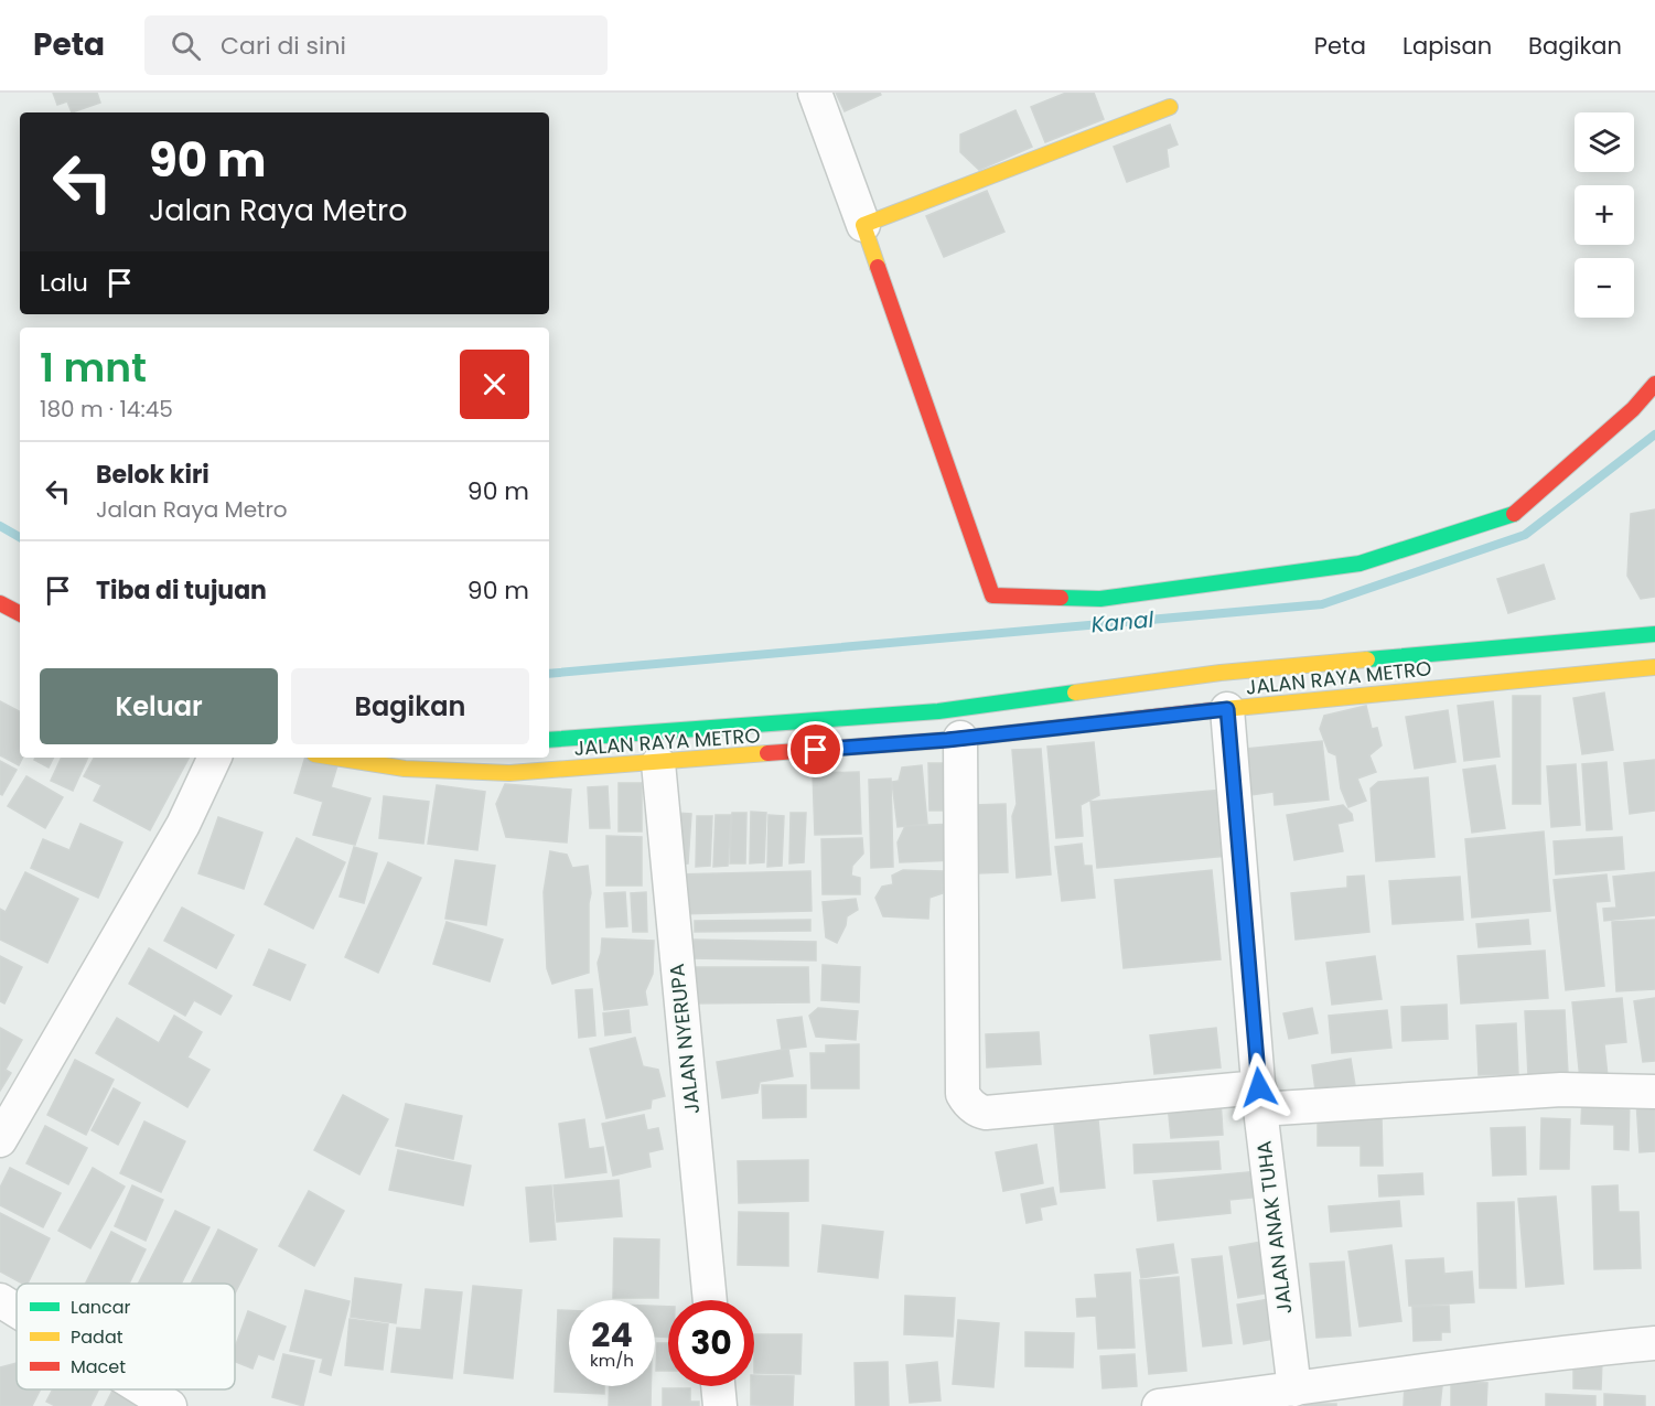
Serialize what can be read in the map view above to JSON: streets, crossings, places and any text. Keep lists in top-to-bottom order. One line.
{"streets":{"main road":["JALAN RAYA METRO"],"street":["JALAN NYERUPA","JALAN ANAK TUHA"]},"crossings":[["JALAN RAYA METRO","JALAN NYERUPA"],["JALAN RAYA METRO","JALAN ANAK TUHA"]],"water":["Kanal"],"legend":["Lancar","Padat","Macet"],"page":{"header":"Peta","search":"Cari di sini","nav":["Peta","Lapisan","Bagikan"],"map_buttons":["+","−"],"turn":["90 m","Jalan Raya Metro"],"then":"Lalu","heading":["1 mnt","180 m · 14:45"],"list":[{"name":"Belok kiri","note":"Jalan Raya Metro","value":"90 m"},{"name":"Tiba di tujuan","value":"90 m"}],"buttons":["Keluar","Bagikan"],"speed":"24 km/h","limit":"30"}}
